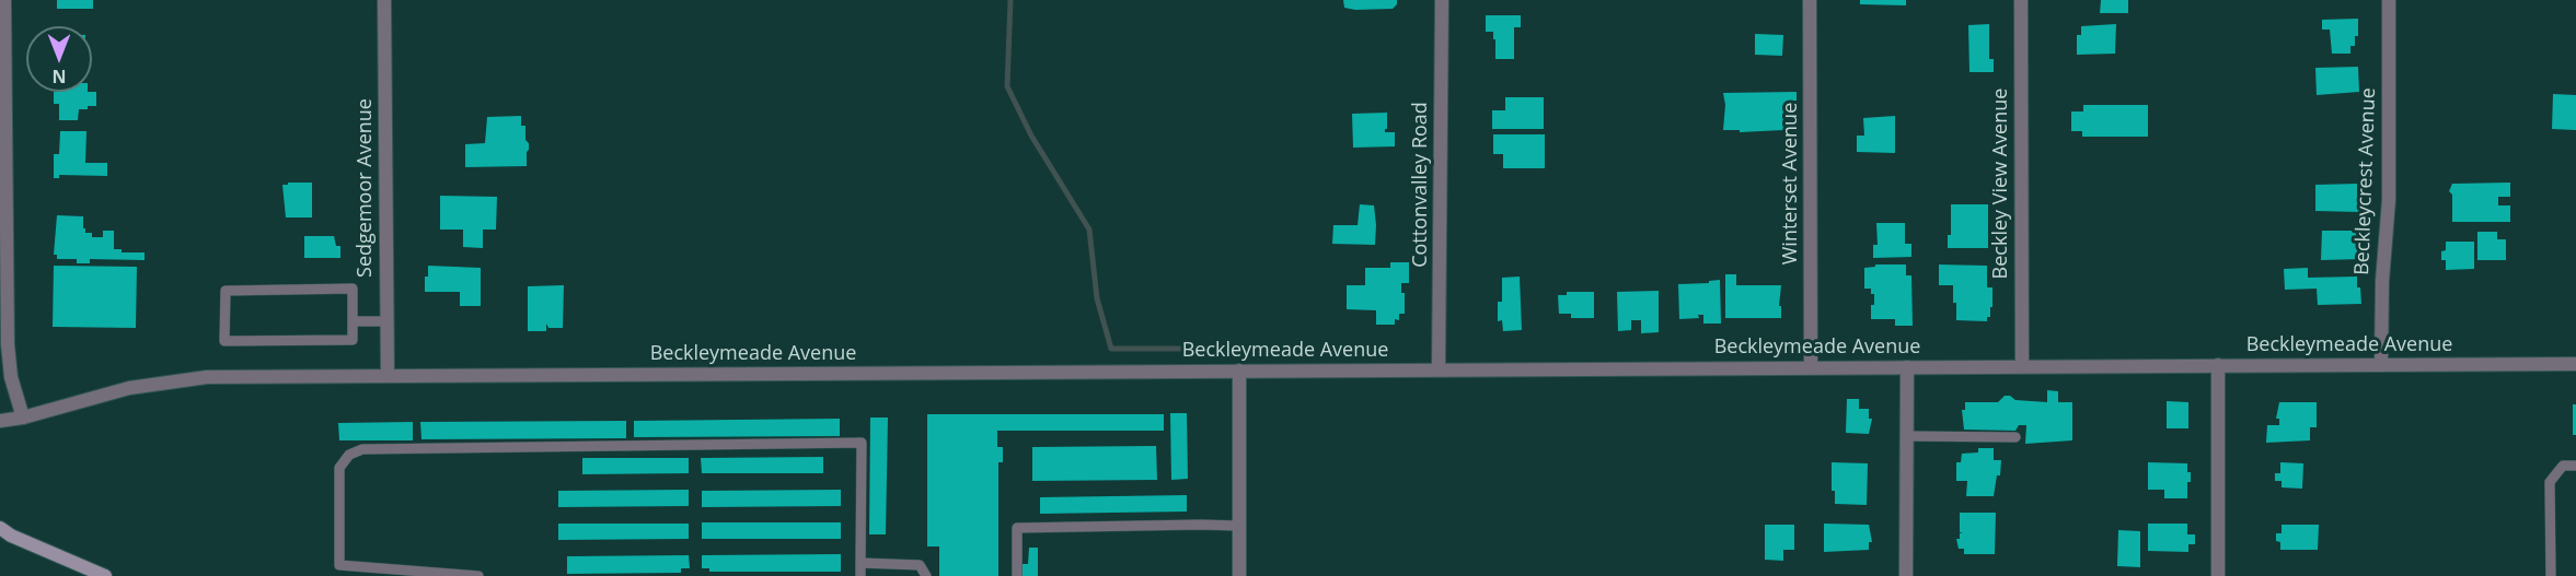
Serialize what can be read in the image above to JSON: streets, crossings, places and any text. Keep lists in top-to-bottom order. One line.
{"streets":{"street":["Beckleycrest Avenue","Winterset Avenue","Beckley View Avenue","Cottonvalley Road","Sedgemoor Avenue","Beckleymeade Avenue"]},"crossings":[["Beckleycrest Avenue","Beckleymeade Avenue"],["Winterset Avenue","Beckleymeade Avenue"],["Beckley View Avenue","Beckleymeade Avenue"],["Cottonvalley Road","Beckleymeade Avenue"],["Sedgemoor Avenue","Beckleymeade Avenue"]],"north":"bottom"}
